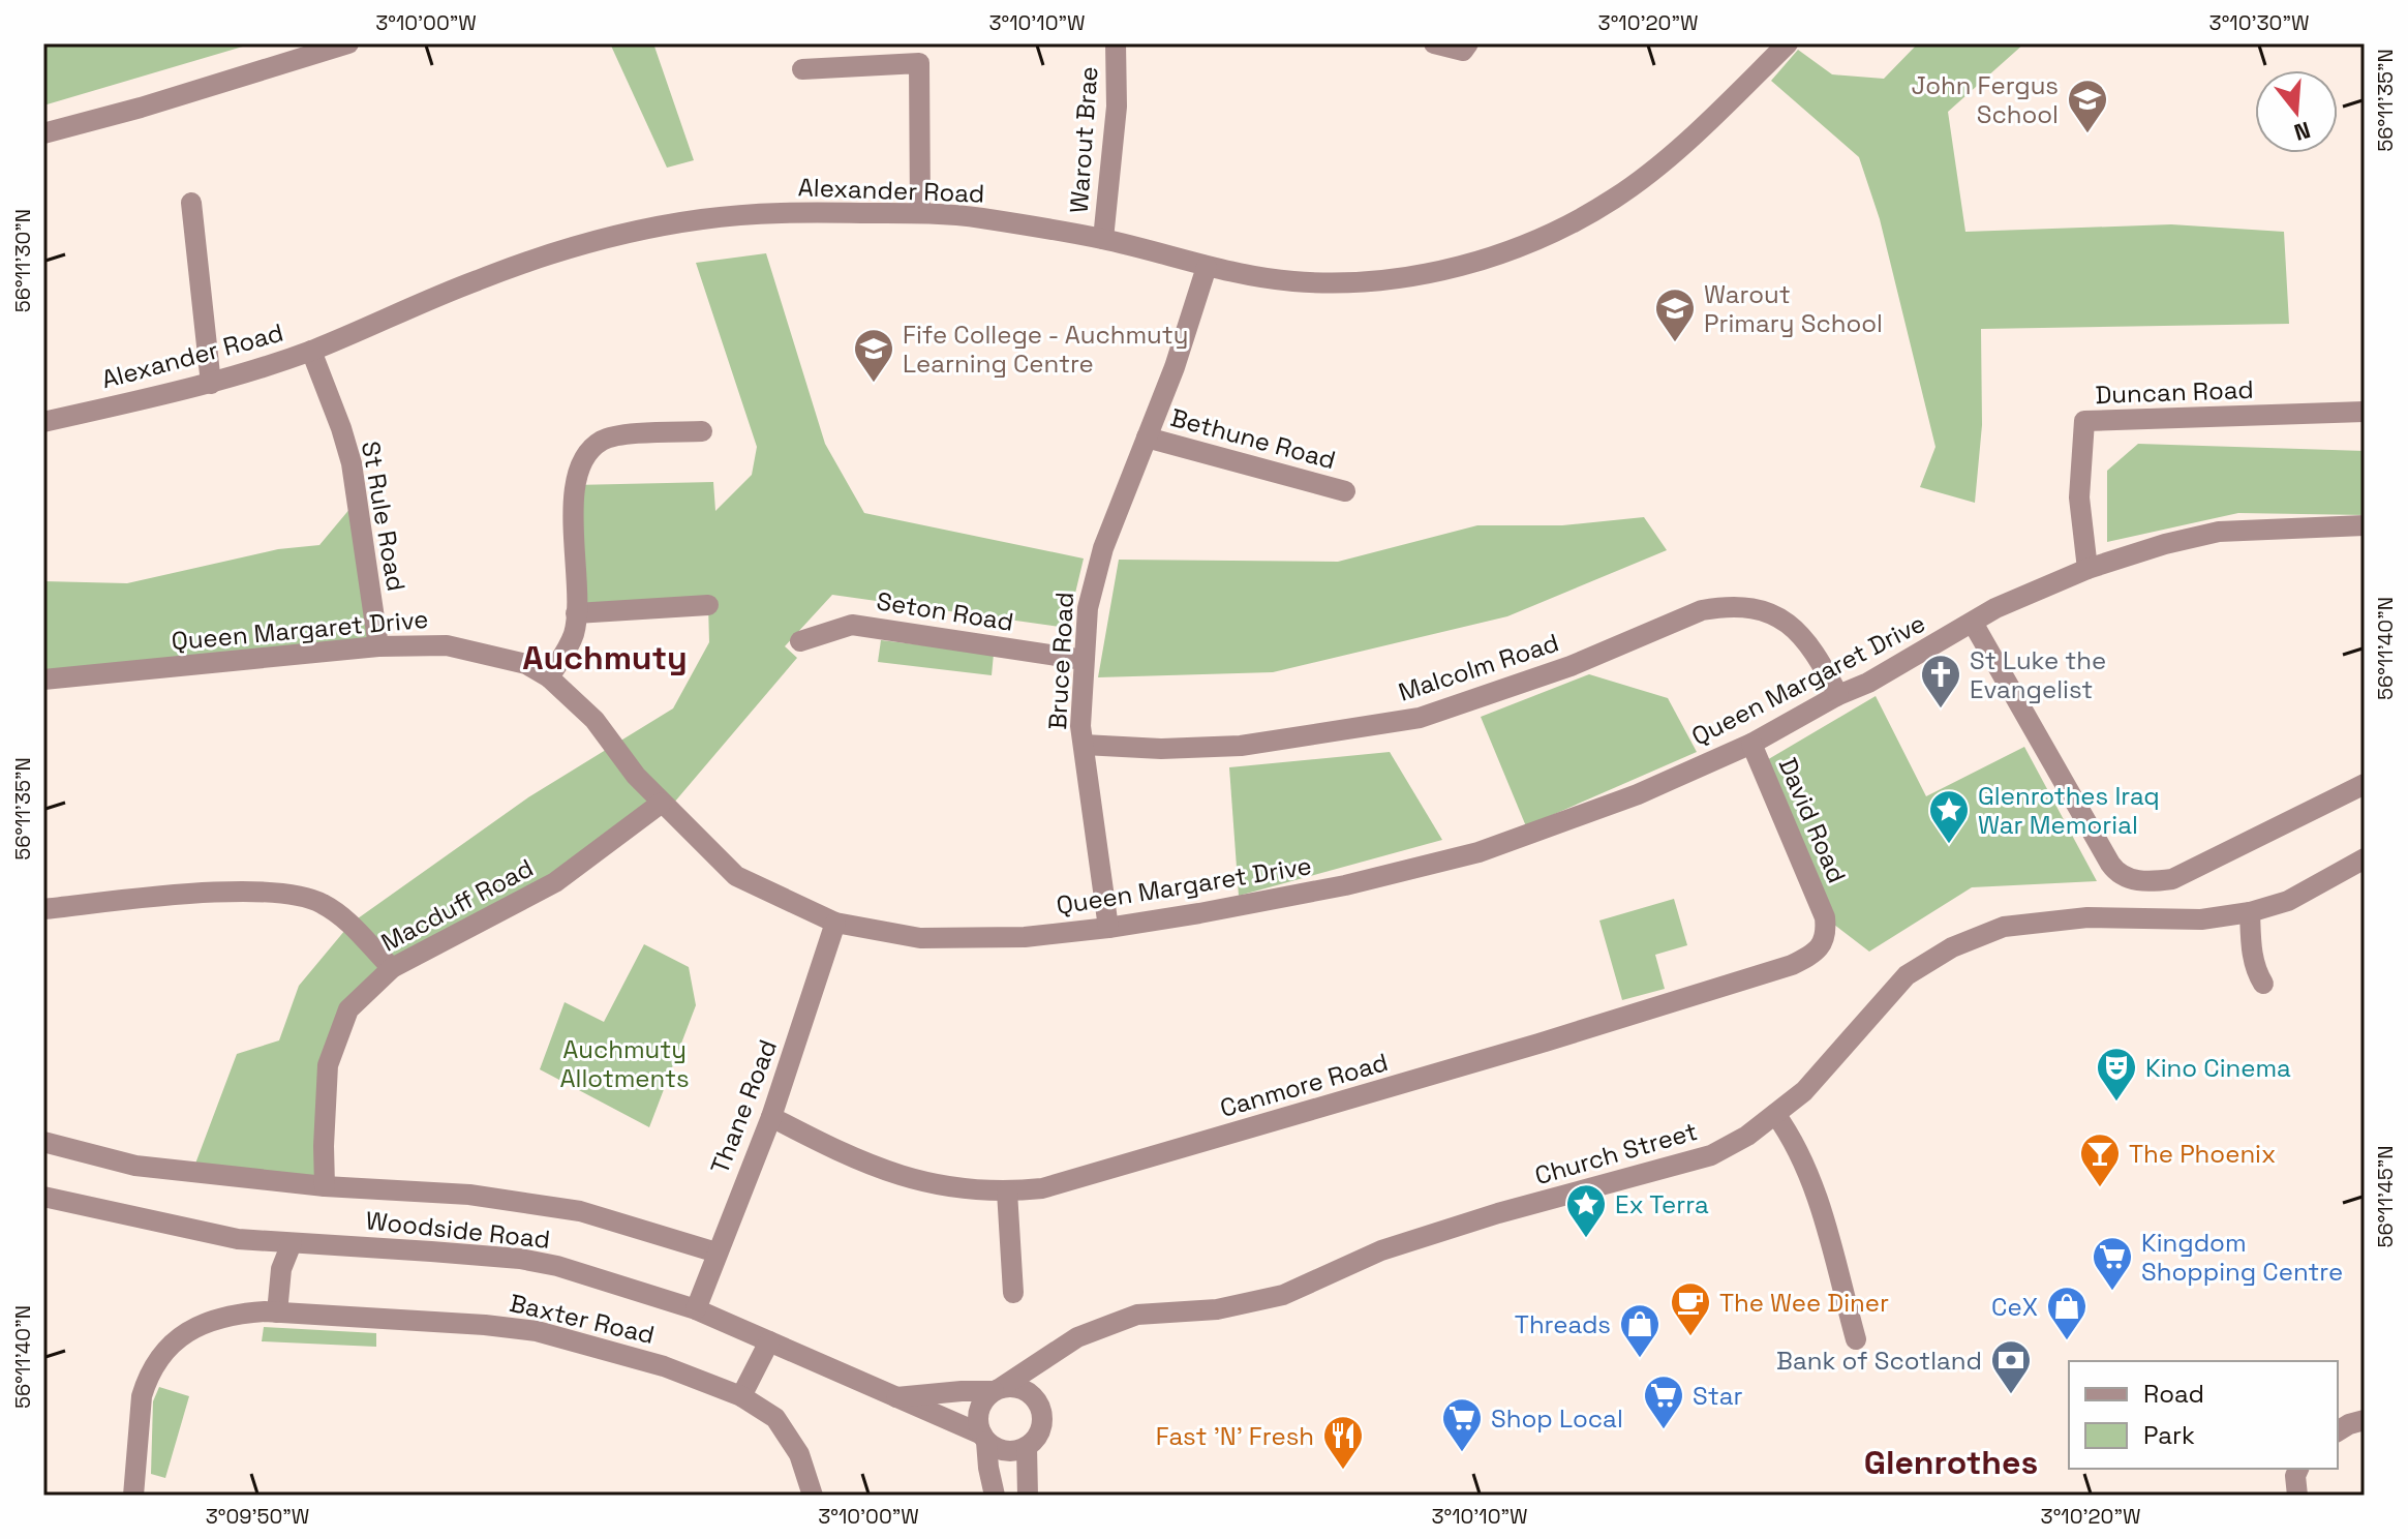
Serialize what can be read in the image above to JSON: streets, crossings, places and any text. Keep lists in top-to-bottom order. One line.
{"streets":{"street":["Warout Brae","Alexander Road","Duncan Road","Bethune Road","St Rule Road","Seton Road","Queen Margaret Drive","Bruce Road","Malcolm Road","David Road","Macduff Road","Canmore Road","Thane Road","Church Street","Woodside Road","Baxter Road"]},"crossings":[["Warout Brae","Alexander Road"],["Alexander Road","St Rule Road"],["Alexander Road","Bruce Road"],["Duncan Road","Queen Margaret Drive"],["Bethune Road","Bruce Road"],["St Rule Road","Queen Margaret Drive"],["Seton Road","Bruce Road"],["Queen Margaret Drive","Bruce Road"],["Queen Margaret Drive","Malcolm Road"],["Queen Margaret Drive","David Road"],["Queen Margaret Drive","Macduff Road"],["Queen Margaret Drive","Thane Road"],["Bruce Road","Malcolm Road"],["David Road","Canmore Road"],["Macduff Road","Woodside Road"],["Canmore Road","Thane Road"],["Thane Road","Woodside Road"],["Church Street","Woodside Road"]],"districts":["Auchmuty","Glenrothes"],"parks":["Auchmuty Allotments"],"places":{"school or university":["John Fergus School","Warout Primary School","Fife College - Auchmuty Learning Centre"],"church":["St Luke the Evangelist"],"place":["Glenrothes Iraq War Memorial","Ex Terra"],"theatre":["Kino Cinema"],"bar":["The Phoenix"],"supermarket":["Kingdom Shopping Centre","Star","Shop Local"],"cafe":["The Wee Diner"],"shop":["CeX","Threads"],"bank":["Bank of Scotland"],"restaurant":["Fast 'N' Fresh"]},"legend":["Road","Park"],"north":"bottom","coordinates":["3°10'00\"W","3°10'10\"W","3°10'20\"W","3°10'30\"W","56°11'35\"N","56°11'30\"N","56°11'40\"N","56°11'45\"N","3°09'50\"W"]}
